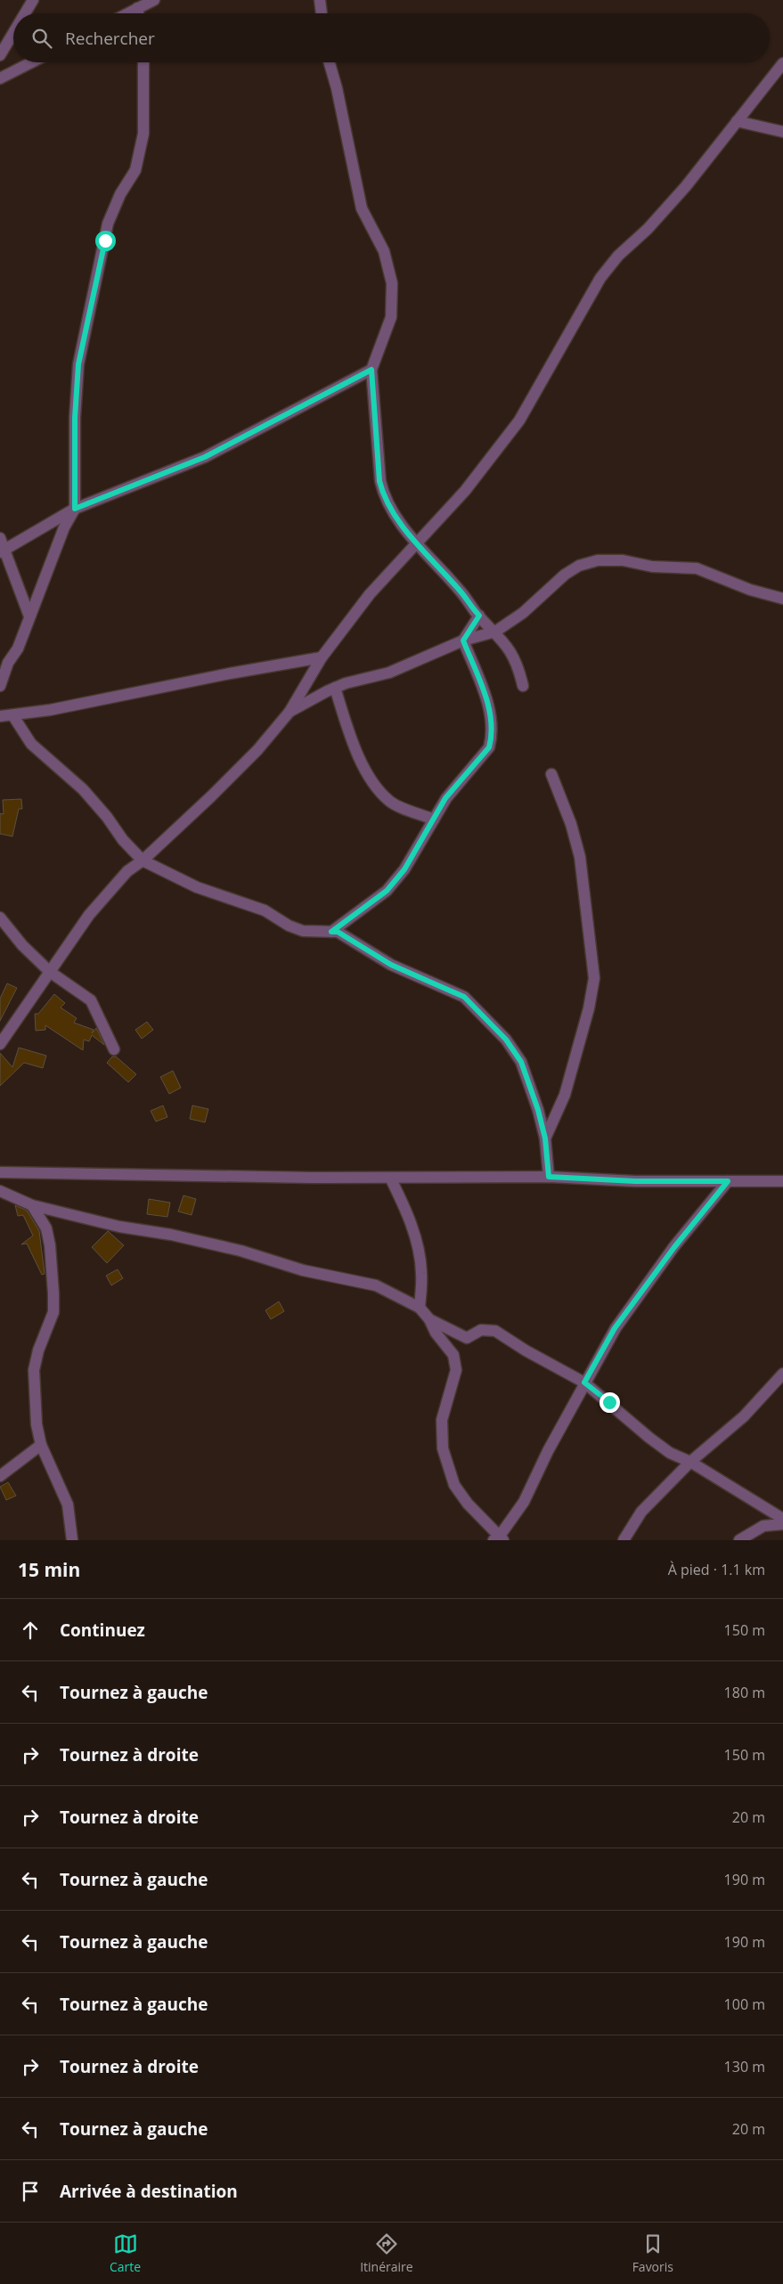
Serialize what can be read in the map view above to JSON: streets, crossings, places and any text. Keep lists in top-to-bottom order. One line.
{"page":{"search":"Rechercher","heading":["15 min","À pied · 1.1 km"],"list":[["Continuez","150 m"],["Tournez à gauche","180 m"],["Tournez à droite","150 m"],["Tournez à droite","20 m"],["Tournez à gauche","190 m"],["Tournez à gauche","190 m"],["Tournez à gauche","100 m"],["Tournez à droite","130 m"],["Tournez à gauche","20 m"],"Arrivée à destination"],"nav":["Carte","Itinéraire","Favoris"]}}
